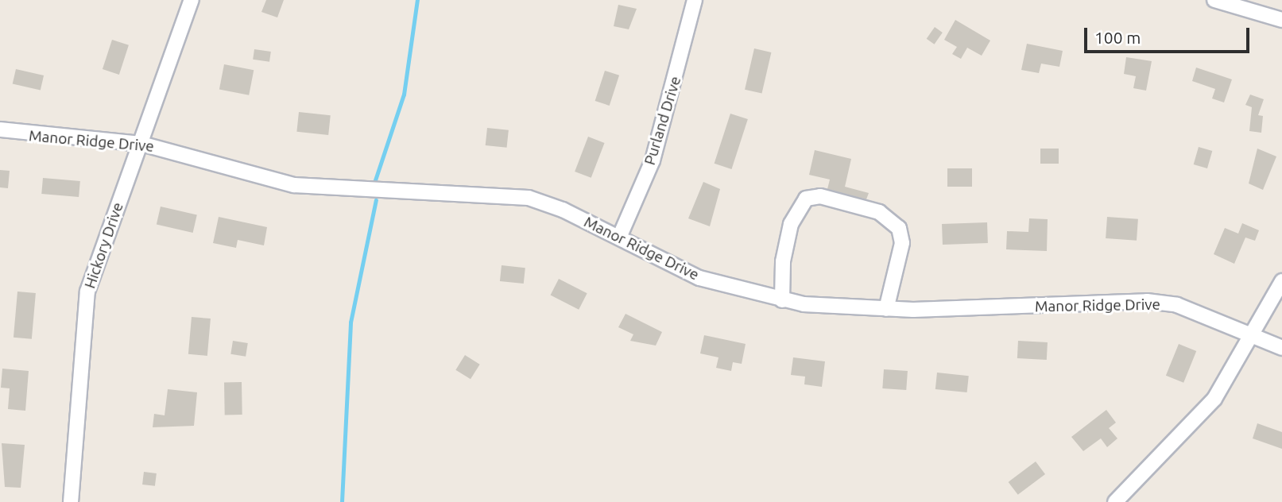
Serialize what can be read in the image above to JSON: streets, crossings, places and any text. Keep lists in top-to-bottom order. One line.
{"streets":{"street":["Purland Drive","Manor Ridge Drive","Hickory Drive"]},"crossings":[["Purland Drive","Manor Ridge Drive"],["Manor Ridge Drive","Hickory Drive"]],"scale_bar":"100 m"}
